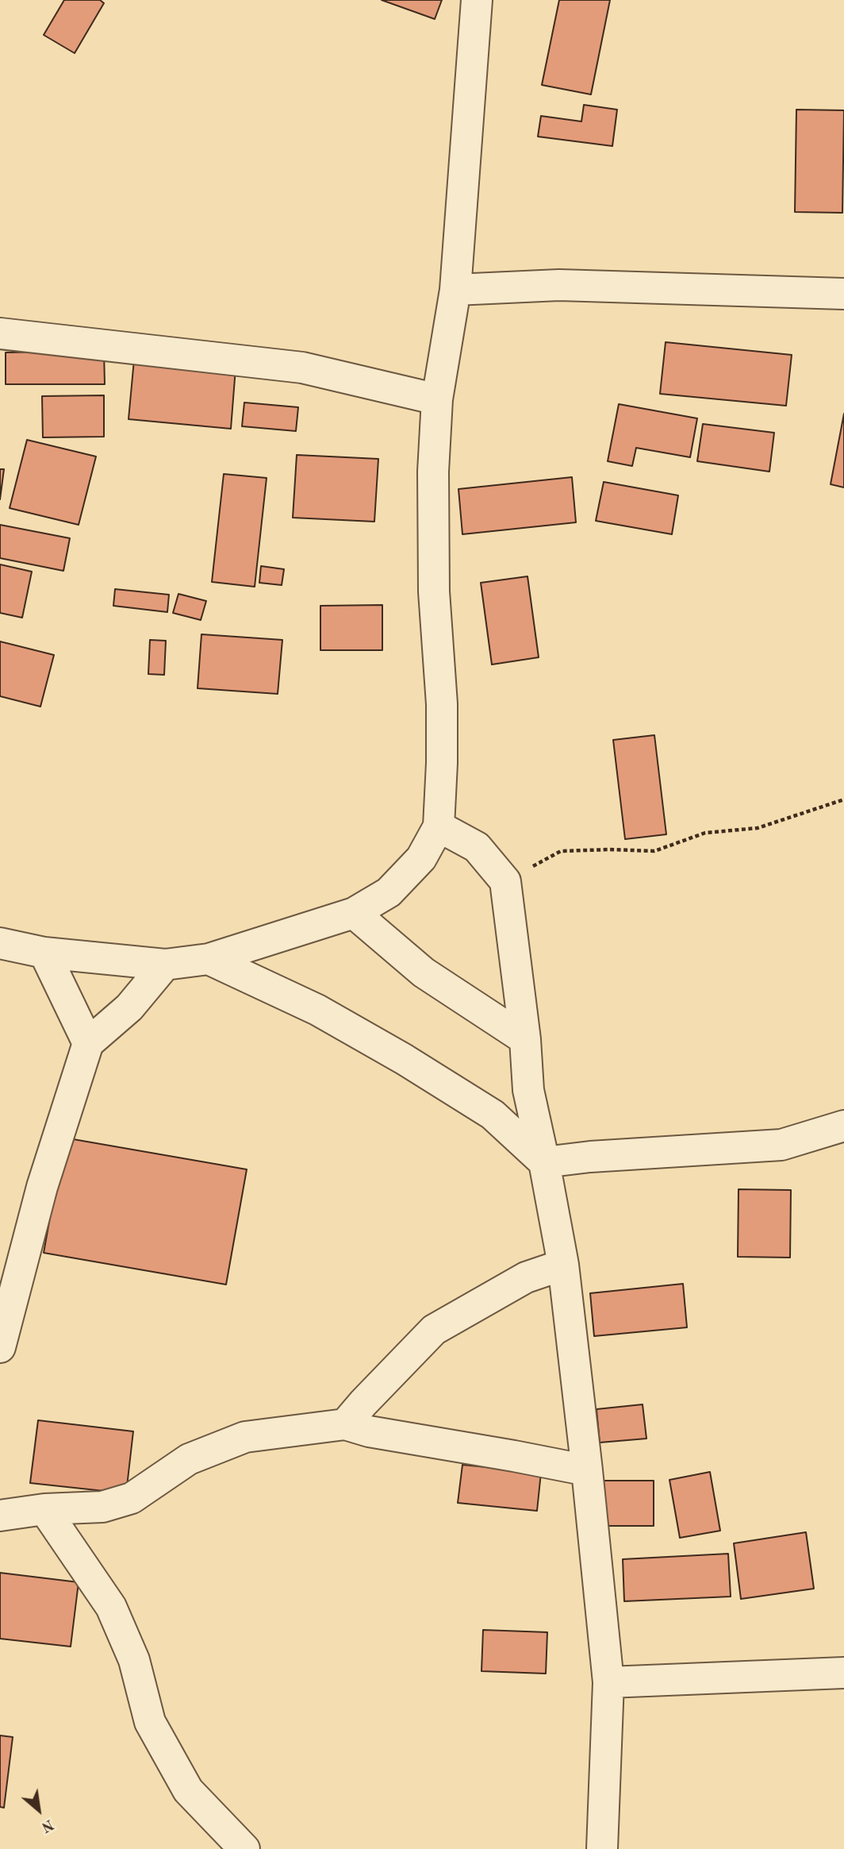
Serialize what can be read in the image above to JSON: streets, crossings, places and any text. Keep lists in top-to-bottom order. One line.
{"north":"bottom right"}
